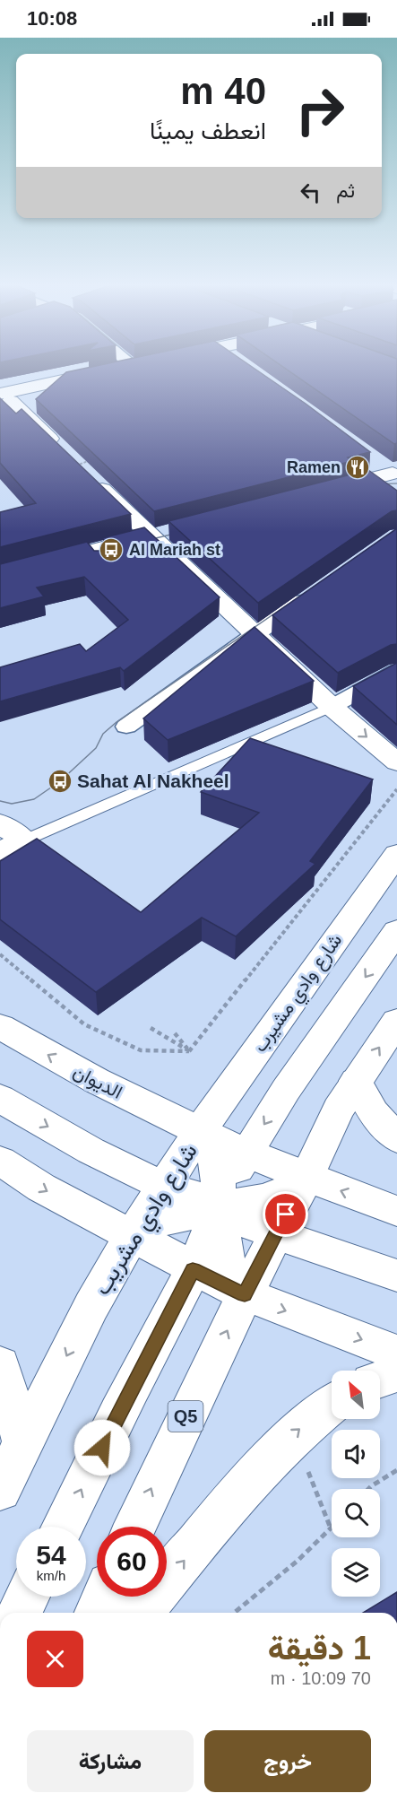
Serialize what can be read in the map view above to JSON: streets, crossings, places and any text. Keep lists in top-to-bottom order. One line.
{"streets":{"street":["شارع وادي مشيرب","الديوان","شارع وادي مشريب","Q5"]},"crossings":[["شارع وادي مشيرب","الديوان"],["شارع وادي مشيرب","شارع وادي مشريب"],["الديوان","شارع وادي مشريب"],["الديوان","Q5"]],"places":{"restaurant":["Ramen"],"bus stop":["Al Mariah st","Sahat Al Nakheel"]},"north":"top left","page":{"status":"10:08","turn":["40 m","انعطف يمينًا"],"then":"ثم","speed":"54 km/h","limit":"60","heading":["1 دقيقة","70 m · 10:09"],"buttons":["خروج","مشاركة"]}}
